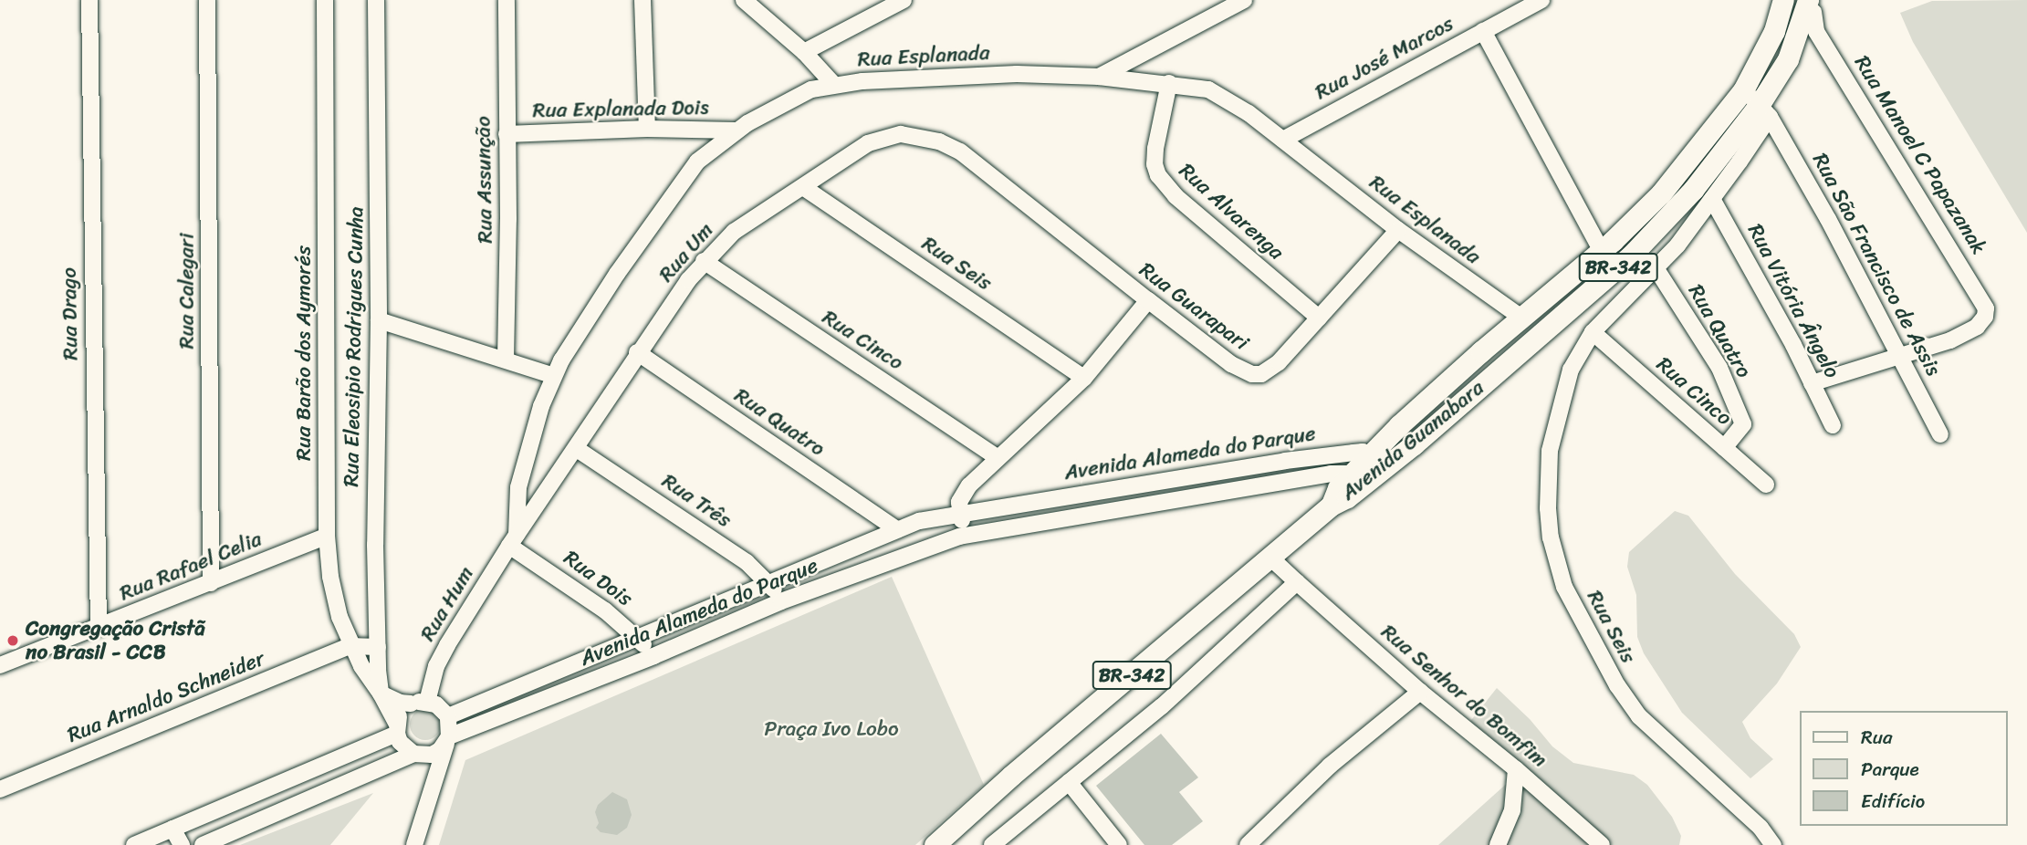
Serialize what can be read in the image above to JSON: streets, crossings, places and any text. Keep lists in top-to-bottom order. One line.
{"streets":{"main road":["BR-342","Avenida Guanabara"],"street":["Rua Esplanada","Rua José Marcos","Rua Explanada Dois","Rua Manoel C Papazanak","Rua Assunção","Rua Alvarenga","Rua Um","Rua Seis","Rua São Francisco de Assis","Rua Calegari","Rua Vitória Ângelo","Rua Guarapari","Rua Drago","Rua Quatro","Rua Cinco","Rua Eleosipio Rodrigues Cunha","Rua Barão dos Aymorés","Avenida Alameda do Parque","Rua Três","Rua Rafael Celia","Rua Dois","Rua Hum","Rua Senhor do Bomfim","Rua Arnaldo Schneider"]},"crossings":[["Rua Esplanada","Rua José Marcos"],["Rua Esplanada","Rua Explanada Dois"],["Rua Esplanada","Rua Alvarenga"],["Rua Esplanada","Rua Um"],["Rua Esplanada","Rua Guarapari"],["Rua Esplanada","Avenida Guanabara"],["Rua Esplanada","Rua Dois"],["Rua Esplanada","Rua Hum"],["Rua Explanada Dois","Rua Assunção"],["Rua Manoel C Papazanak","Rua São Francisco de Assis"],["Rua Manoel C Papazanak","Avenida Guanabara"],["Rua Alvarenga","Rua Guarapari"],["Rua Um","Rua Seis"],["Rua Um","Rua Guarapari"],["Rua Um","Rua Quatro"],["Rua Um","Rua Cinco"],["Rua Um","Rua Três"],["Rua Um","Rua Dois"],["Rua Um","Rua Hum"],["Rua Seis","Rua São Francisco de Assis"],["Rua Seis","Rua Vitória Ângelo"],["Rua Seis","Rua Quatro"],["Rua Seis","Rua Cinco"],["Rua Seis","Avenida Guanabara"],["Rua São Francisco de Assis","Avenida Guanabara"],["BR-342","Avenida Guanabara"],["BR-342","Rua Senhor do Bomfim"],["Rua Calegari","Rua Rafael Celia"],["Rua Drago","Rua Rafael Celia"],["Rua Quatro","Rua Cinco"],["Rua Quatro","Avenida Alameda do Parque"],["Rua Eleosipio Rodrigues Cunha","Rua Barão dos Aymorés"],["Rua Barão dos Aymorés","Rua Rafael Celia"],["Rua Barão dos Aymorés","Rua Arnaldo Schneider"],["Avenida Guanabara","Avenida Alameda do Parque"],["Avenida Guanabara","Rua Senhor do Bomfim"],["Avenida Alameda do Parque","Rua Três"],["Avenida Alameda do Parque","Rua Dois"],["Avenida Alameda do Parque","Rua Hum"],["Rua Dois","Rua Hum"]],"parks":["Praça Ivo Lobo"],"places":["Congregação Cristã no Brasil - CCB"],"legend":["Rua","Parque","Edifício"]}
